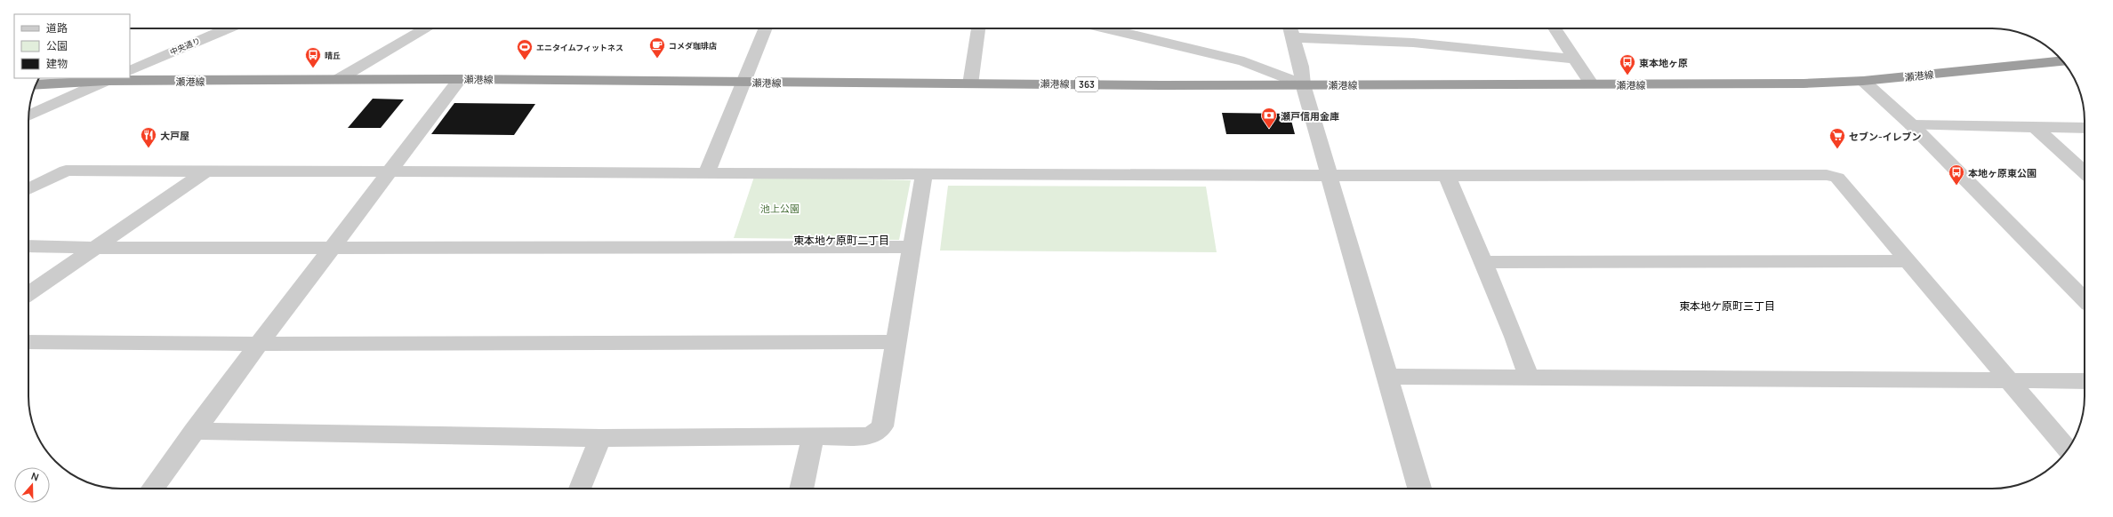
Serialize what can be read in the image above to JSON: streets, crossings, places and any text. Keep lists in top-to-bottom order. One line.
{"streets":{"highway":["瀬港線","363"],"street":["中央通り"]},"districts":["東本地ケ原町二丁目","東本地ケ原町三丁目"],"parks":["池上公園"],"places":{"cafe":["コメダ珈琲店"],"sports":["エニタイムフィットネス"],"bus stop":["晴丘","東本地ヶ原","本地ヶ原東公園"],"bank":["瀬戸信用金庫"],"restaurant":["大戸屋"],"supermarket":["セブン-イレブン"]},"legend":["道路","公園","建物"],"north":"top"}
